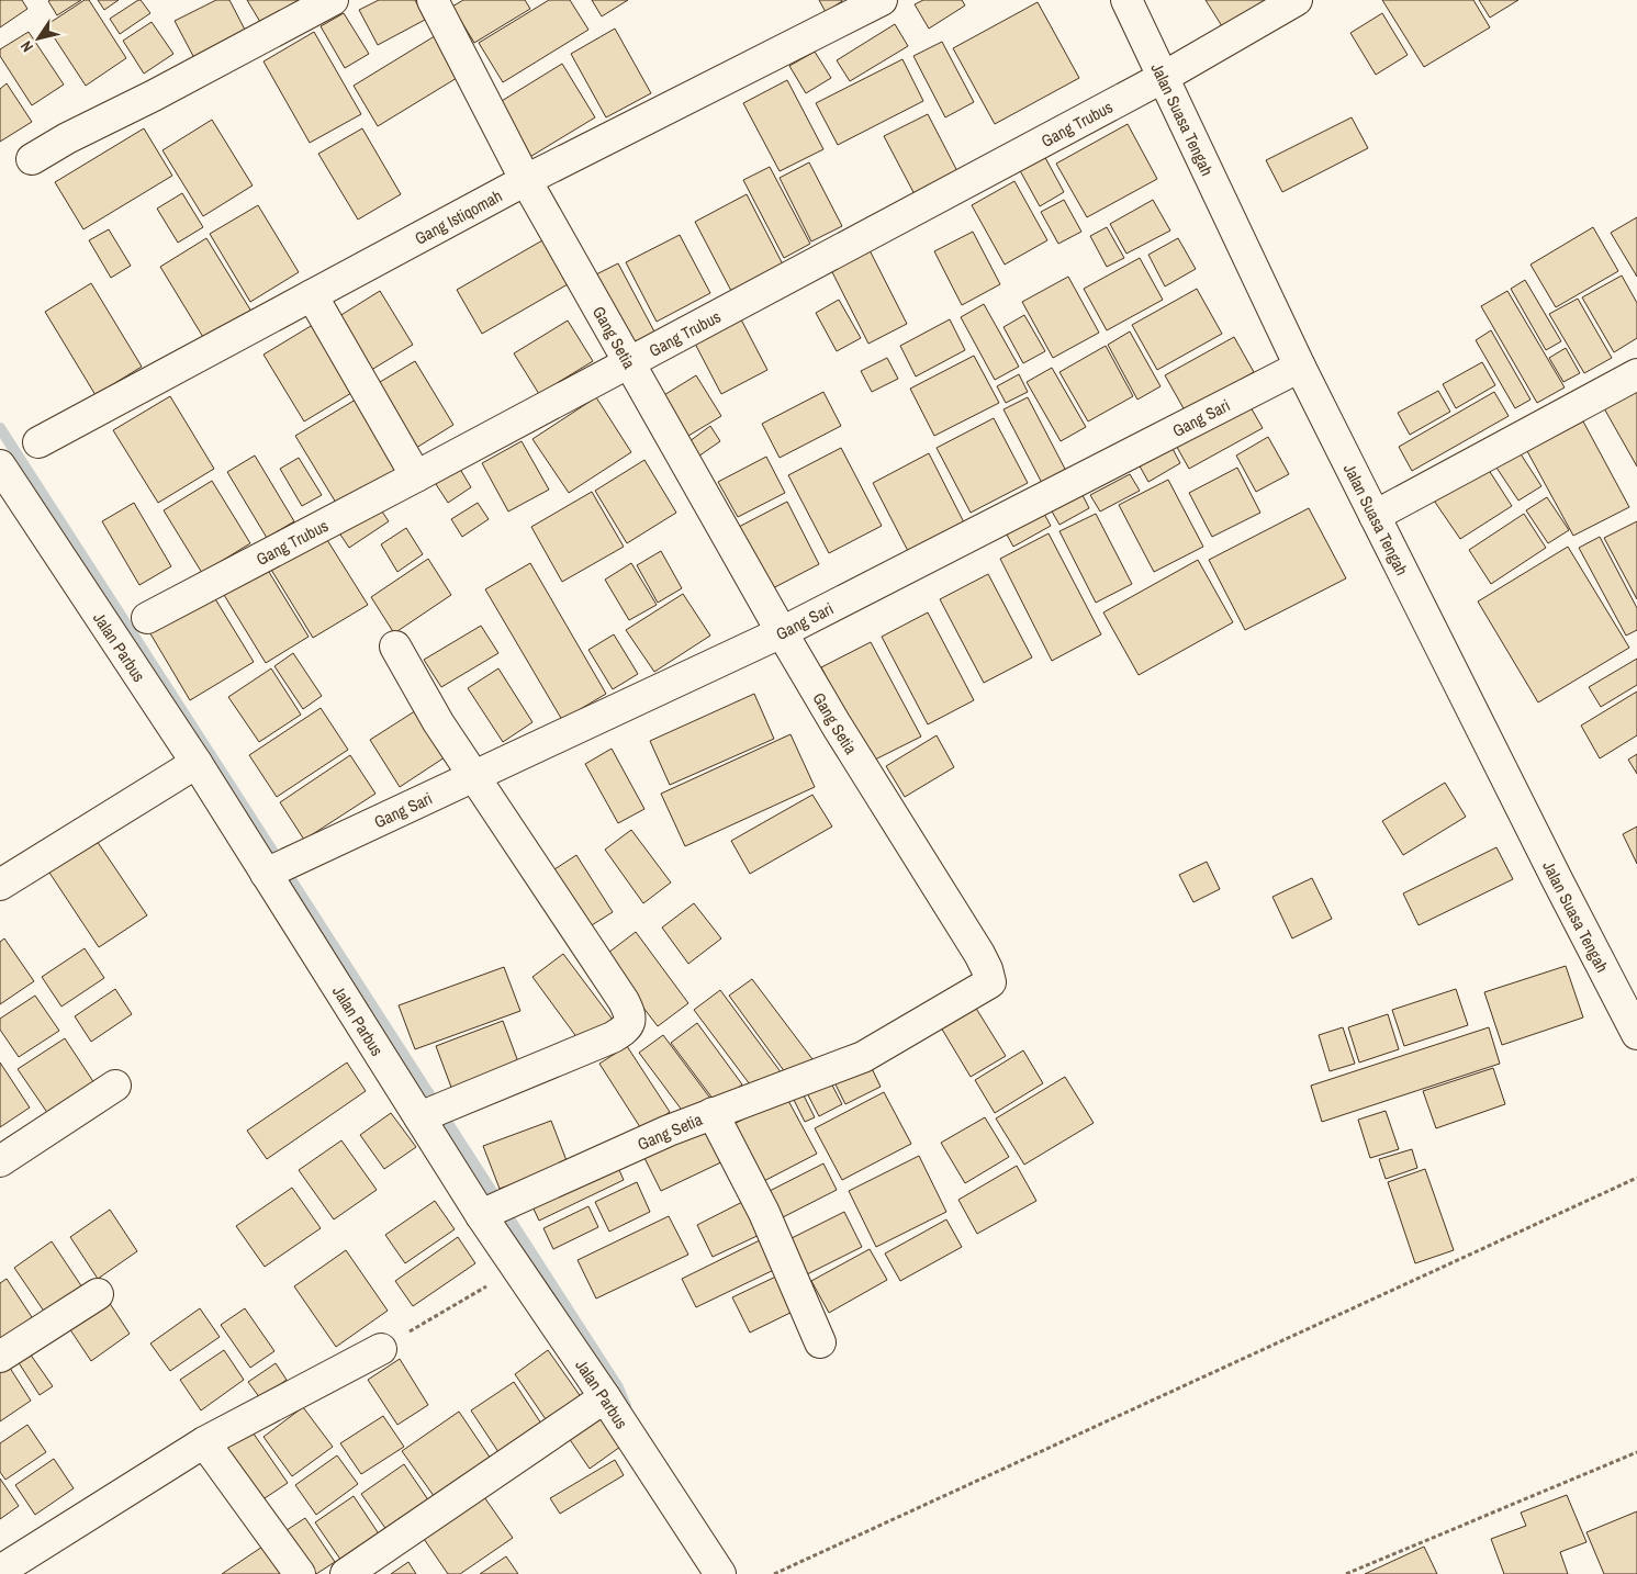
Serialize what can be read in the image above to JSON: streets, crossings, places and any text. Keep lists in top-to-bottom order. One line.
{"streets":{"street":["Jalan Suasa Tengah","Gang Trubus","Gang Istiqomah","Gang Setia","Gang Sari","Jalan Parbus"]},"crossings":[["Jalan Suasa Tengah","Gang Trubus"],["Jalan Suasa Tengah","Gang Sari"],["Gang Trubus","Gang Setia"],["Gang Istiqomah","Gang Setia"],["Gang Setia","Gang Sari"],["Gang Setia","Jalan Parbus"],["Gang Sari","Jalan Parbus"]],"north":"bottom left"}
